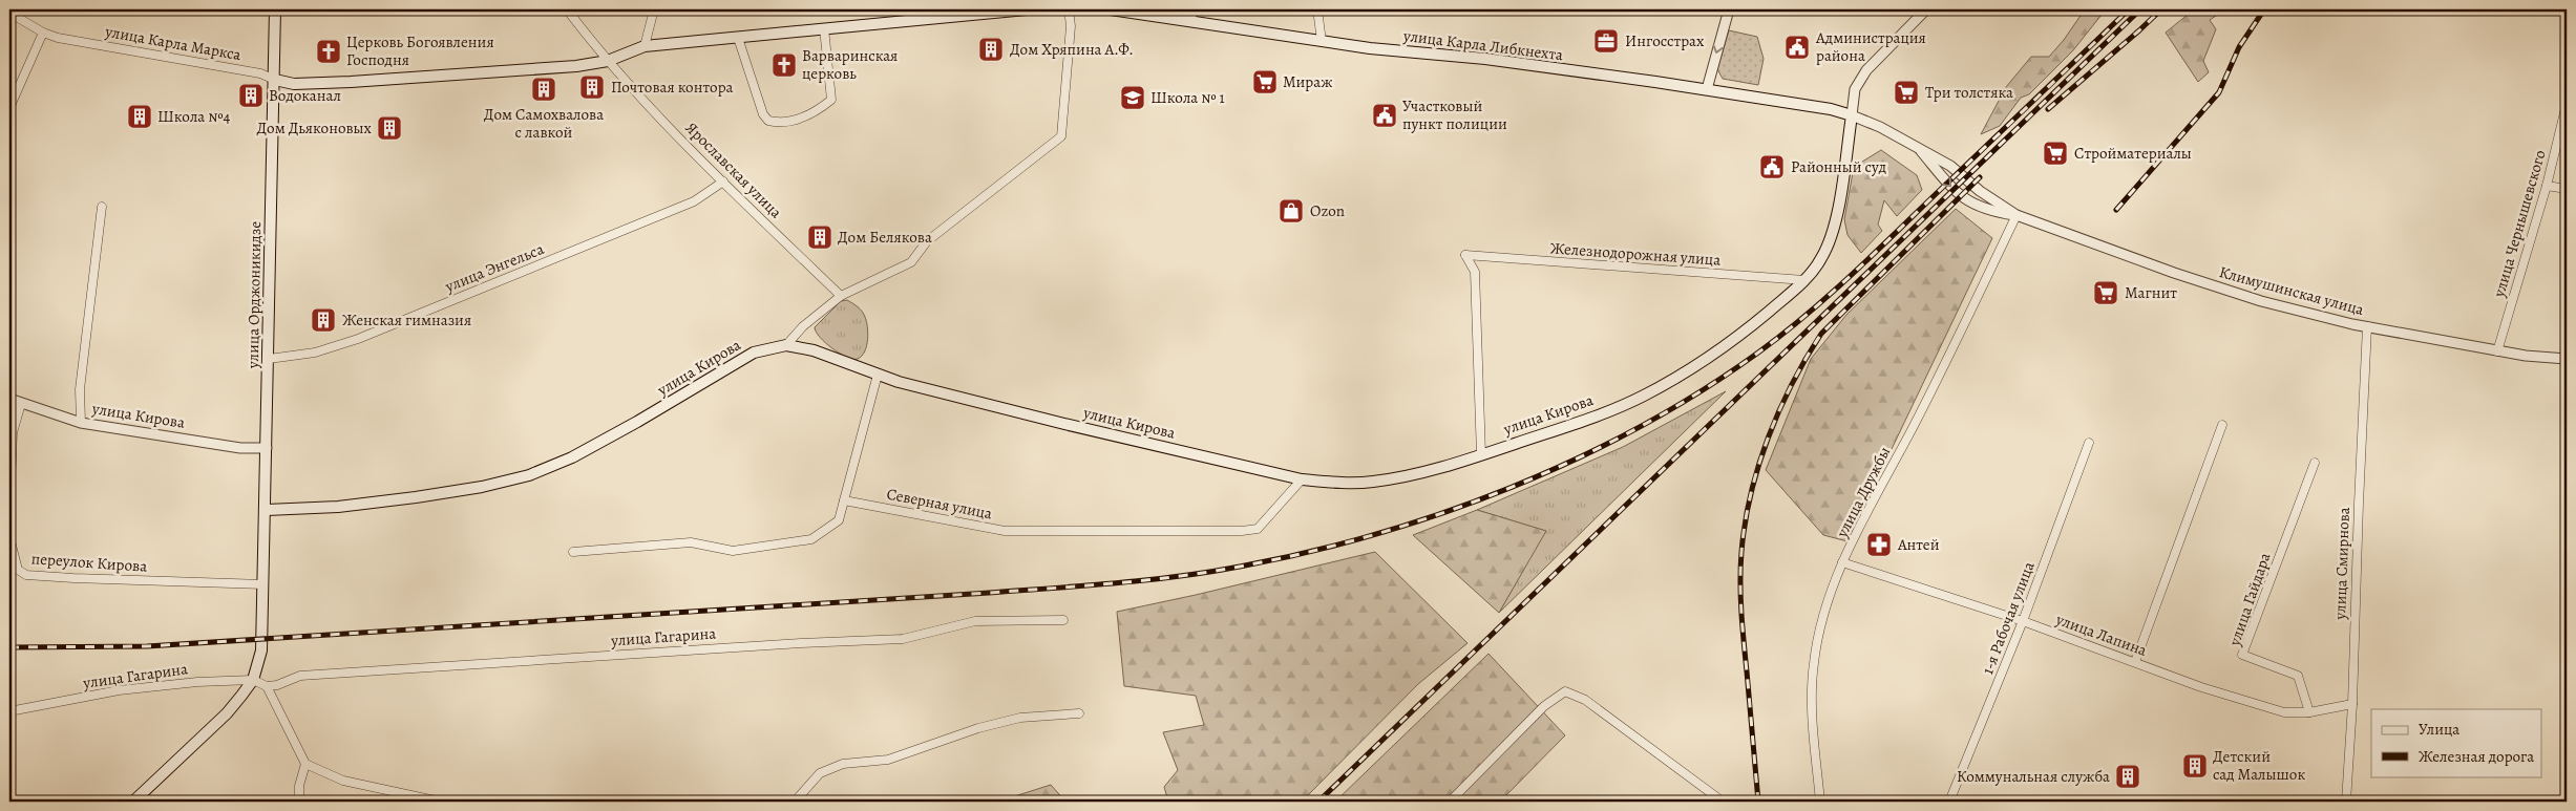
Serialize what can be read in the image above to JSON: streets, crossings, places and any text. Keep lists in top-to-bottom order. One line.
{"streets":{"main road":["улица Карла Либкнехта","улица Орджоникидзе","улица Кирова"],"street":["улица Карла Маркса","Ярославская улица","улица Чернышевского","Железнодорожная улица","улица Энгельса","Климушинская улица","улица Дружбы","Северная улица","переулок Кирова","улица Смирнова","улица Гайдара","1-я Рабочая улица","улица Лапина","улица Гагарина"]},"crossings":[["улица Карла Маркса","улица Орджоникидзе"],["улица Карла Либкнехта","Климушинская улица"],["улица Карла Либкнехта","улица Кирова"],["Ярославская улица","улица Энгельса"],["улица Чернышевского","Климушинская улица"],["Железнодорожная улица","улица Кирова"],["улица Энгельса","улица Орджоникидзе"],["Климушинская улица","улица Кирова"],["Климушинская улица","улица Дружбы"],["Климушинская улица","улица Смирнова"],["улица Орджоникидзе","улица Кирова"],["улица Орджоникидзе","переулок Кирова"],["улица Орджоникидзе","улица Гагарина"],["улица Кирова","Северная улица"],["улица Кирова","переулок Кирова"],["улица Дружбы","улица Лапина"],["улица Смирнова","улица Лапина"],["улица Гайдара","улица Лапина"],["1-я Рабочая улица","улица Лапина"]],"places":{"office":["Ингосстрах"],"public building":["Администрация района","Участковый пункт полиции","Районный суд"],"building":["Дом Хряпина А.Ф.","Почтовая контора","Дом Самохвалова с лавкой","Водоканал","Школа №4","Дом Дьяконовых","Дом Белякова","Женская гимназия","Детский сад Малышок","Коммунальная служба"],"church":["Церковь Богоявления Господня","Варваринская церковь"],"supermarket":["Мираж","Три толстяка","Стройматериалы","Магнит"],"school or university":["Школа № 1"],"shop":["Ozon"],"pharmacy":["Антей"]},"legend":["Улица","Железная дорога"]}
